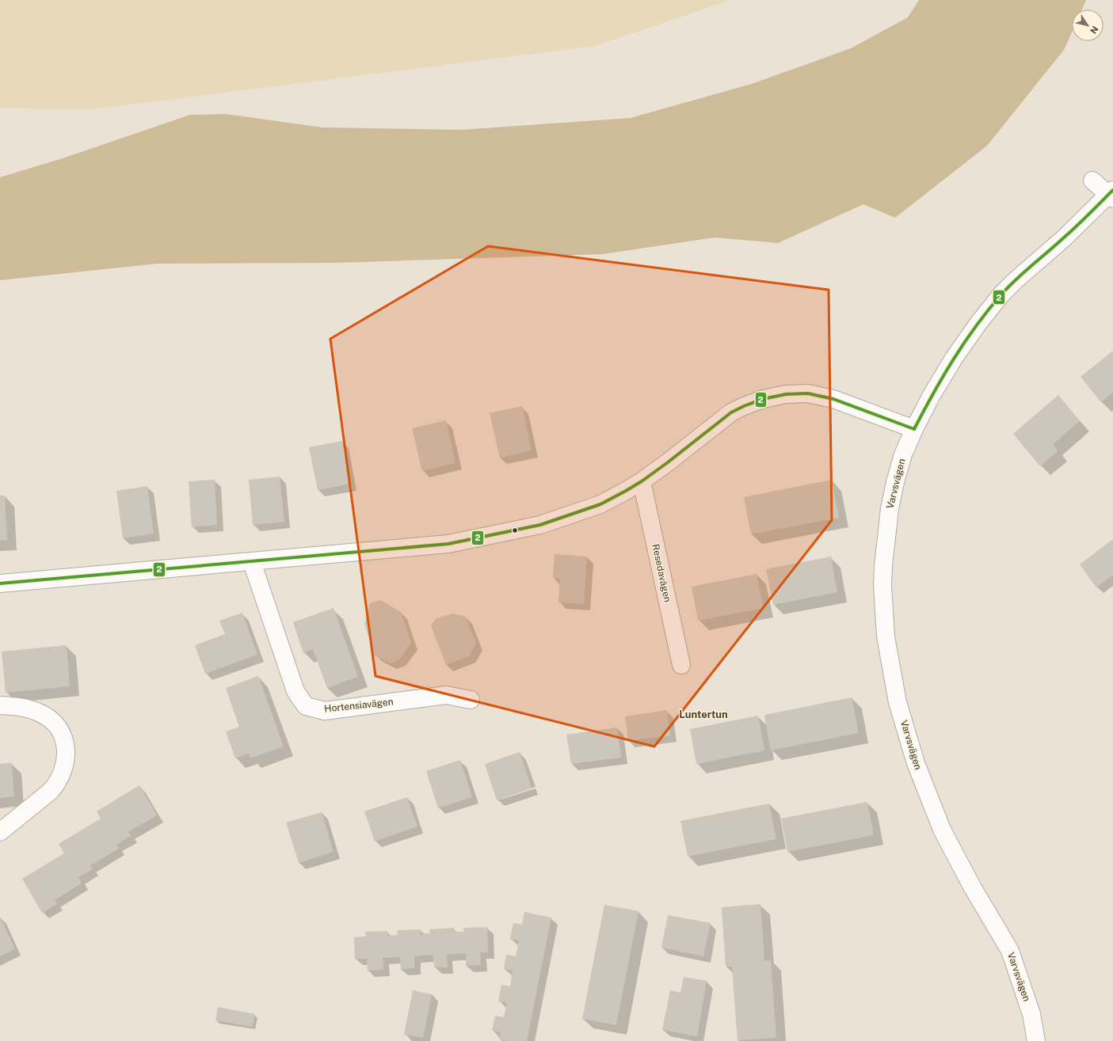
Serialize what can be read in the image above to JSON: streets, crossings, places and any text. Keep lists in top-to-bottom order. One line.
{"streets":{"street":["Varvsvägen","Resedavägen","Hortensiavägen"]},"districts":["Luntertun"],"lines":["transit line 2"],"north":"bottom right"}
